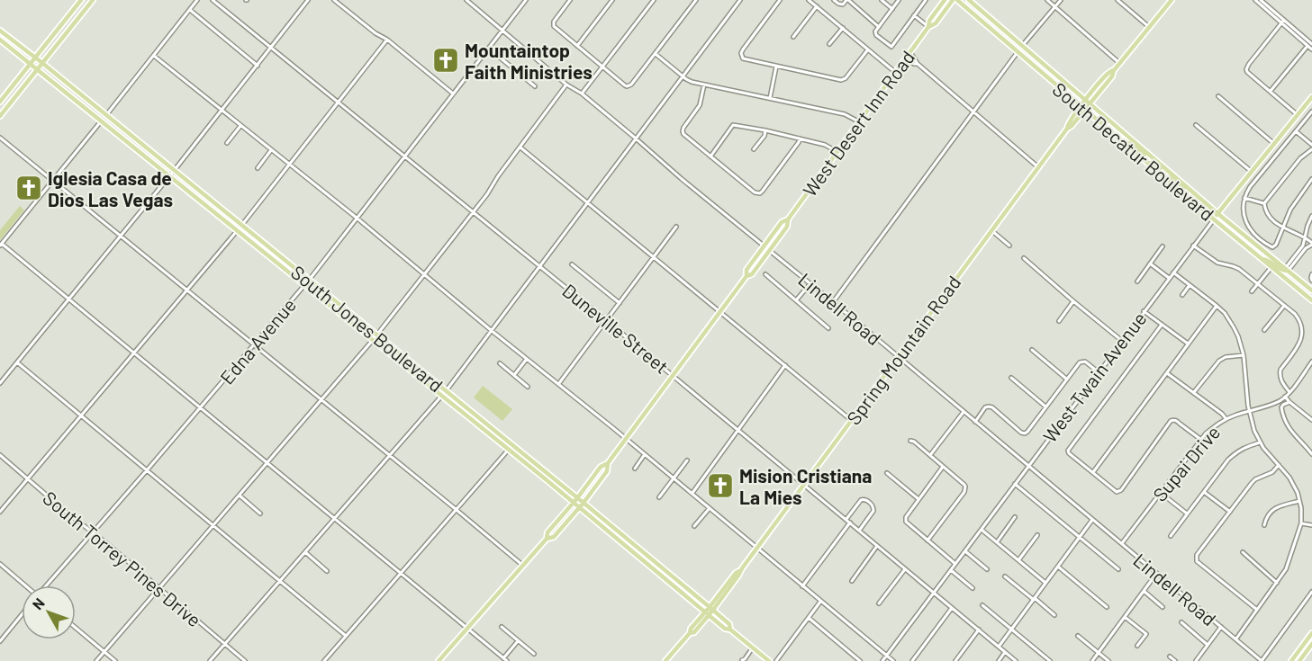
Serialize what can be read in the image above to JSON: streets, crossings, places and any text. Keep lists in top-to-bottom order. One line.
{"streets":{"main road":["West Desert Inn Road","South Decatur Boulevard","South Jones Boulevard","Spring Mountain Road","West Twain Avenue"],"street":["Lindell Road","Duneville Street","Edna Avenue","Supai Drive","South Torrey Pines Drive"]},"crossings":[["West Desert Inn Road","South Decatur Boulevard"],["West Desert Inn Road","Lindell Road"],["West Desert Inn Road","South Jones Boulevard"],["West Desert Inn Road","Duneville Street"],["South Decatur Boulevard","Spring Mountain Road"],["South Decatur Boulevard","West Twain Avenue"],["Lindell Road","Edna Avenue"],["Lindell Road","Spring Mountain Road"],["Lindell Road","West Twain Avenue"],["Lindell Road","Supai Drive"],["South Jones Boulevard","Edna Avenue"],["South Jones Boulevard","Spring Mountain Road"],["Duneville Street","Edna Avenue"],["Duneville Street","Spring Mountain Road"],["Duneville Street","West Twain Avenue"],["Edna Avenue","South Torrey Pines Drive"]],"places":{"church":["Mountaintop Faith Ministries","Iglesia Casa de Dios Las Vegas","Mision Cristiana La Mies"]},"north":"top left"}
